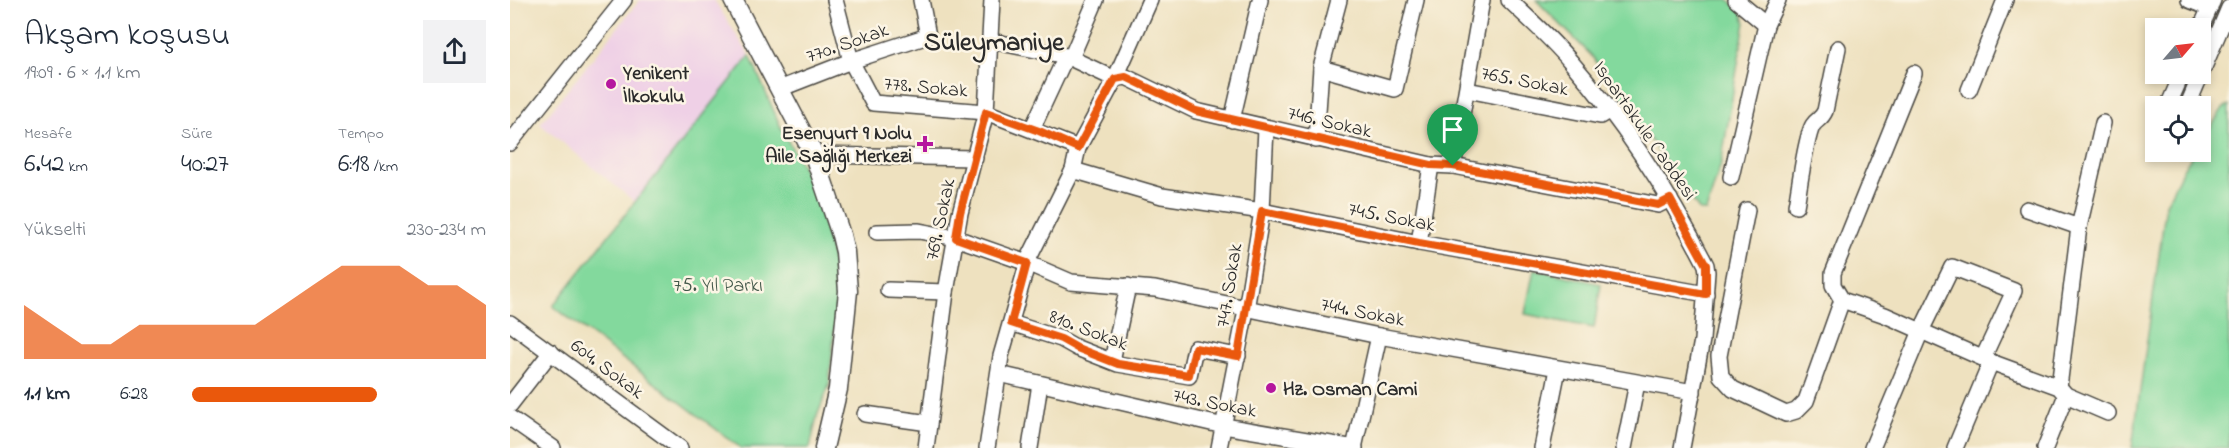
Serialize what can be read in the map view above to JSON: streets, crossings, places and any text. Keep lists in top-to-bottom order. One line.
{"streets":{"street":["770. Sokak","765. Sokak","778. Sokak","746. Sokak","Ispartakule Caddesi","745. Sokak","769. Sokak","747. Sokak","744. Sokak","810. Sokak","604. Sokak","743. Sokak"]},"crossings":[["770. Sokak","778. Sokak"],["765. Sokak","Ispartakule Caddesi"],["778. Sokak","769. Sokak"],["746. Sokak","Ispartakule Caddesi"],["746. Sokak","769. Sokak"],["746. Sokak","747. Sokak"],["Ispartakule Caddesi","745. Sokak"],["Ispartakule Caddesi","744. Sokak"],["745. Sokak","747. Sokak"],["769. Sokak","744. Sokak"],["747. Sokak","744. Sokak"],["747. Sokak","810. Sokak"],["747. Sokak","743. Sokak"]],"districts":["Süleymaniye"],"parks":["75. Yıl Parkı"],"places":{"other":["Yenikent İlkokulu","Hz. Osman Cami"],"health":["Esenyurt 9 Nolu Aile Sağlığı Merkezi"]},"north":"top right","page":{"heading":["Akşam koşusu","19:09 · 6 × 1.1 km"],"stats":[["Mesafe","6.42 km"],["Süre","40:27"],["Tempo","6:18 /km"]],"chart":["Yükselti","230–234 m"],"list":[{"name":"1.1 km","note":"6:28"}]}}
